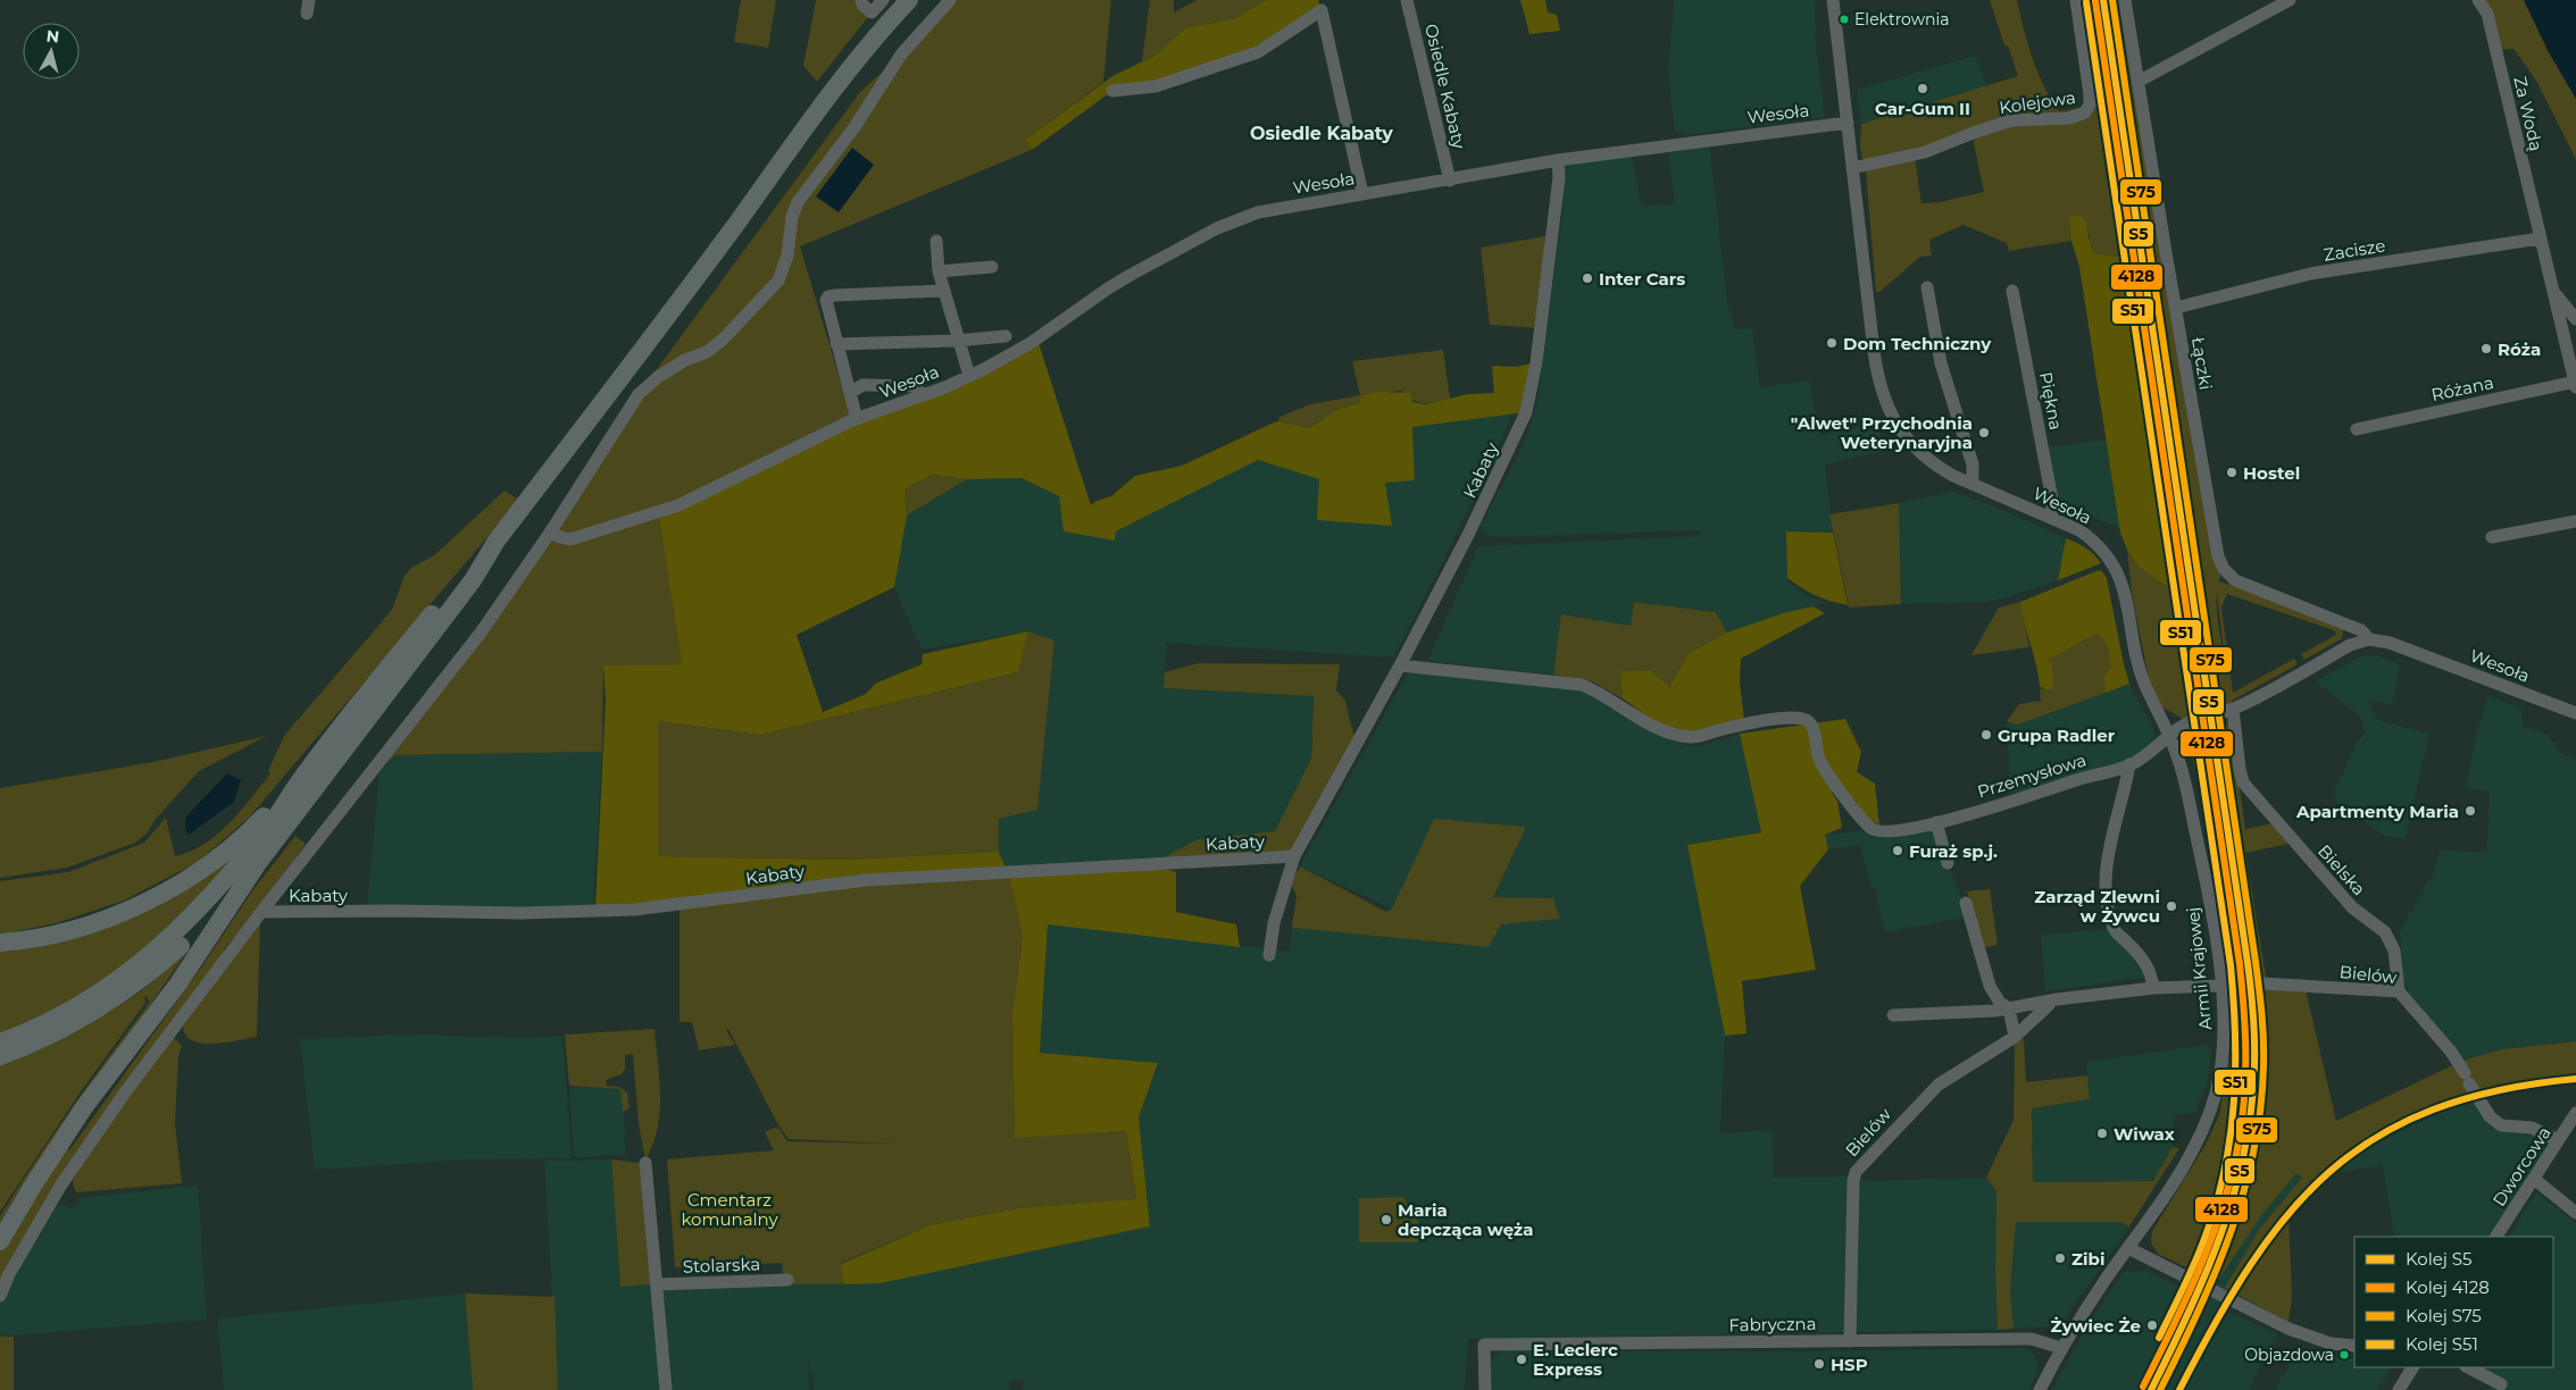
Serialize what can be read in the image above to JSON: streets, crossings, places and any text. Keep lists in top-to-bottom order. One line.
{"streets":{"street":["Osiedle Kabaty","Kolejowa","Wesoła","Za Wodą","Zacisze","Łączki","Różana","Piękna","Kabaty","Przemysłowa","Bielska","Armii Krajowej","Bielów","Dworcowa","Stolarska","Fabryczna"]},"crossings":[["Osiedle Kabaty","Wesoła"],["Kolejowa","Wesoła"],["Wesoła","Łączki"],["Wesoła","Piękna"],["Wesoła","Kabaty"],["Wesoła","Przemysłowa"],["Wesoła","Armii Krajowej"],["Za Wodą","Zacisze"],["Za Wodą","Różana"],["Zacisze","Łączki"],["Zacisze","Różana"],["Kabaty","Przemysłowa"],["Przemysłowa","Armii Krajowej"],["Bielska","Bielów"],["Armii Krajowej","Fabryczna"],["Bielów","Dworcowa"],["Bielów","Fabryczna"]],"districts":["Osiedle Kabaty"],"parks":["Cmentarz komunalny"],"places":["Elektrownia","Car-Gum II","Inter Cars","Dom Techniczny","Róża","\"Alwet\" Przychodnia Weterynaryjna","Hostel","Grupa Radler","Apartmenty Maria","Furaż sp.j.","Zarząd Zlewni w Żywcu","Wiwax","Maria depcząca węża","Zibi","Żywiec Że","Objazdowa","E. Leclerc Express","HSP"],"lines":["rail line S5","rail line S75","rail line 4128","rail line S51"],"legend":["Kolej S5","Kolej 4128","Kolej S75","Kolej S51"],"north":"top"}
